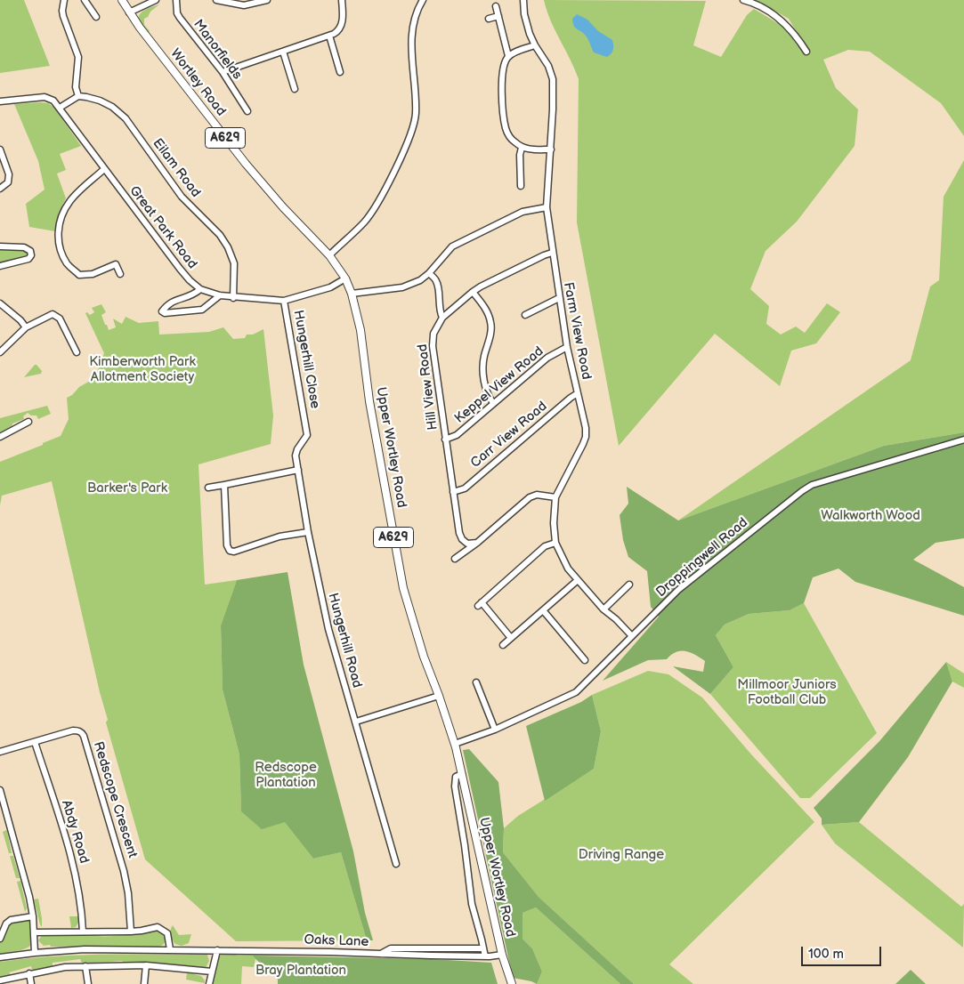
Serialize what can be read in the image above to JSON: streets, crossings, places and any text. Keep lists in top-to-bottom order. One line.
{"streets":{"main road":["Wortley Road","A629","Upper Wortley Road"],"street":["Manorfields","Eilam Road","Great Park Road","Farm View Road","Hungerhill Close","Keppel View Road","Hill View Road","Carr View Road","Droppingwell Road","Hungerhill Road","Redscope Crescent","Abdy Road","Oaks Lane"]},"crossings":[["Wortley Road","Great Park Road"],["Wortley Road","Upper Wortley Road"],["Eilam Road","Great Park Road"],["Great Park Road","Hungerhill Close"],["Great Park Road","Upper Wortley Road"],["Farm View Road","Keppel View Road"],["Farm View Road","Hill View Road"],["Farm View Road","Carr View Road"],["Farm View Road","Droppingwell Road"],["Hungerhill Close","Hungerhill Road"],["Keppel View Road","Hill View Road"],["Hill View Road","Carr View Road"],["Upper Wortley Road","Droppingwell Road"],["Upper Wortley Road","Oaks Lane"],["Redscope Crescent","Abdy Road"]],"parks":["Kimberworth Park Allotment Society","Barker's Park","Walkworth Wood","Millmoor Juniors Football Club","Redscope Plantation","Driving Range","Bray Plantation"],"scale_bar":"100 m"}
